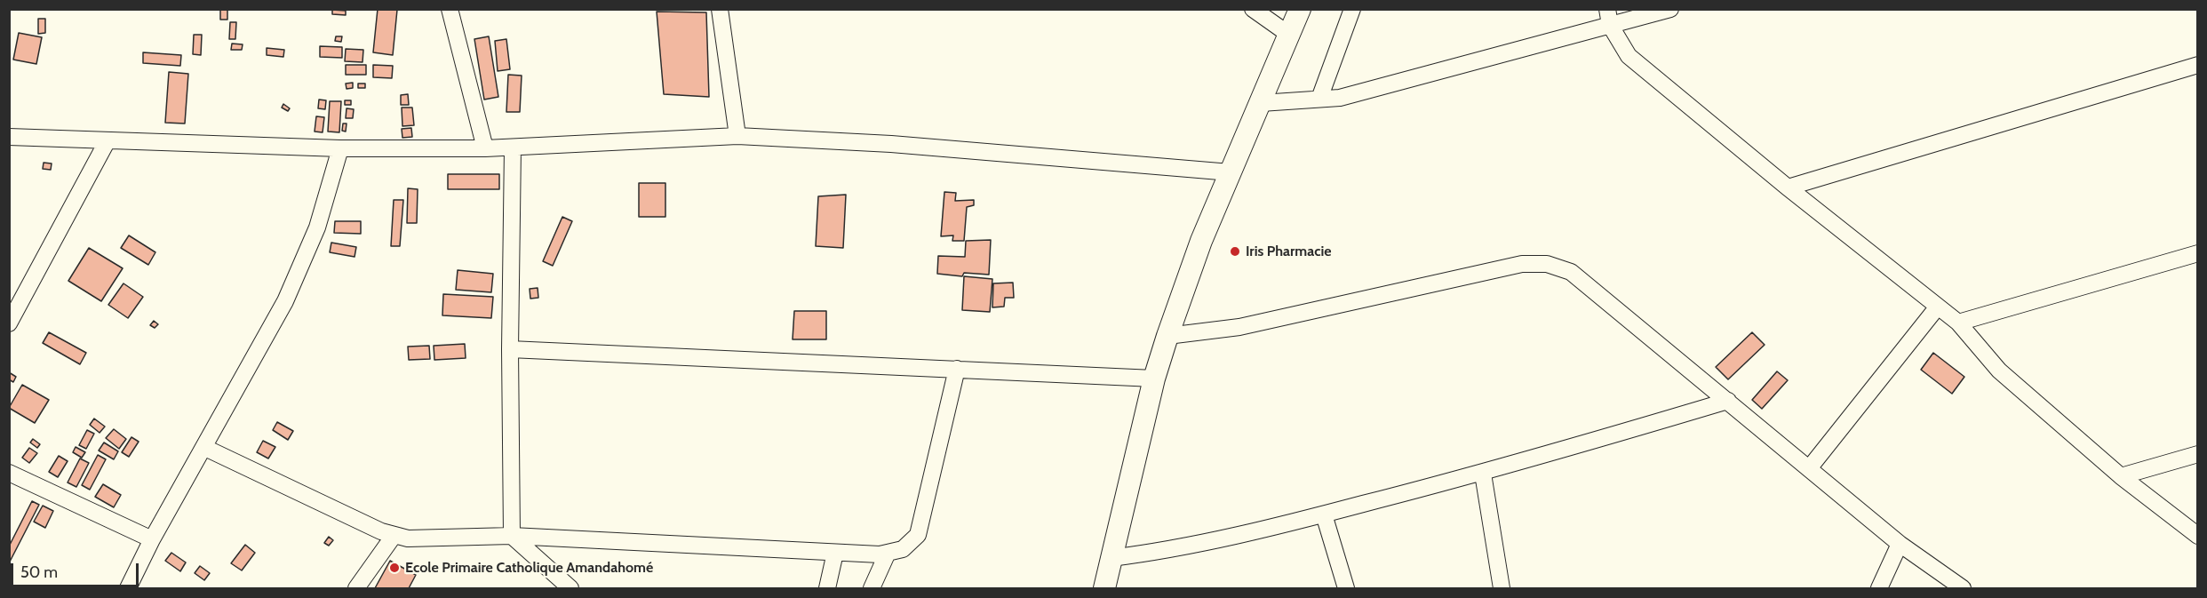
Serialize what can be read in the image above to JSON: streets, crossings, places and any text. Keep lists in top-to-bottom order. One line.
{"places":["Iris Pharmacie","Ecole Primaire Catholique Amandahomé"],"scale_bar":"50 m"}
